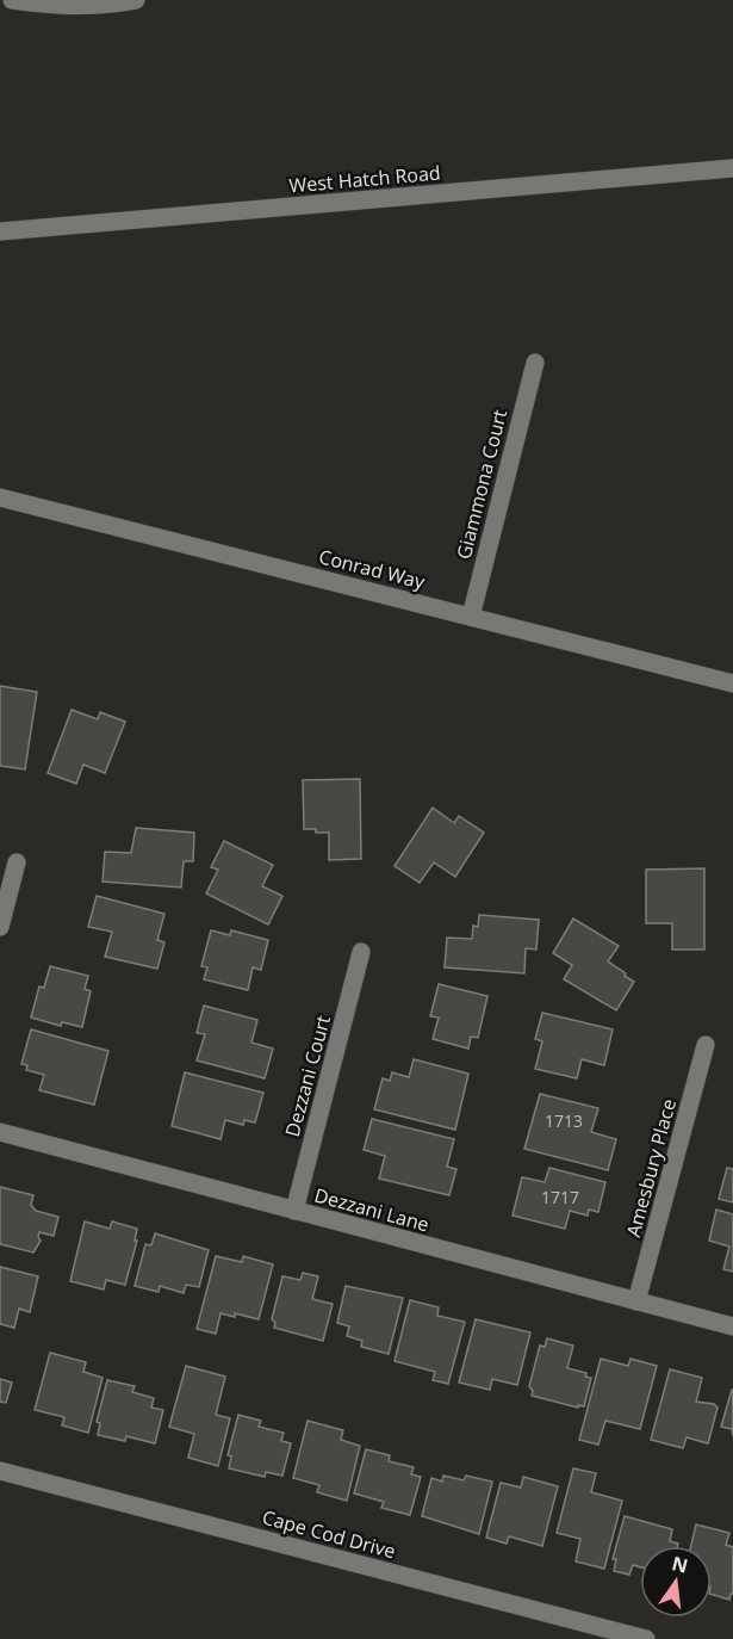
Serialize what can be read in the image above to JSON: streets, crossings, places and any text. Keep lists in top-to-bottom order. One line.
{"streets":{"street":["West Hatch Road","Giammona Court","Conrad Way","Dezzani Court","Amesbury Place","Dezzani Lane","Cape Cod Drive"]},"crossings":[["Giammona Court","Conrad Way"],["Dezzani Court","Dezzani Lane"],["Amesbury Place","Dezzani Lane"]],"house_numbers":["1713","1717"],"north":"top"}
